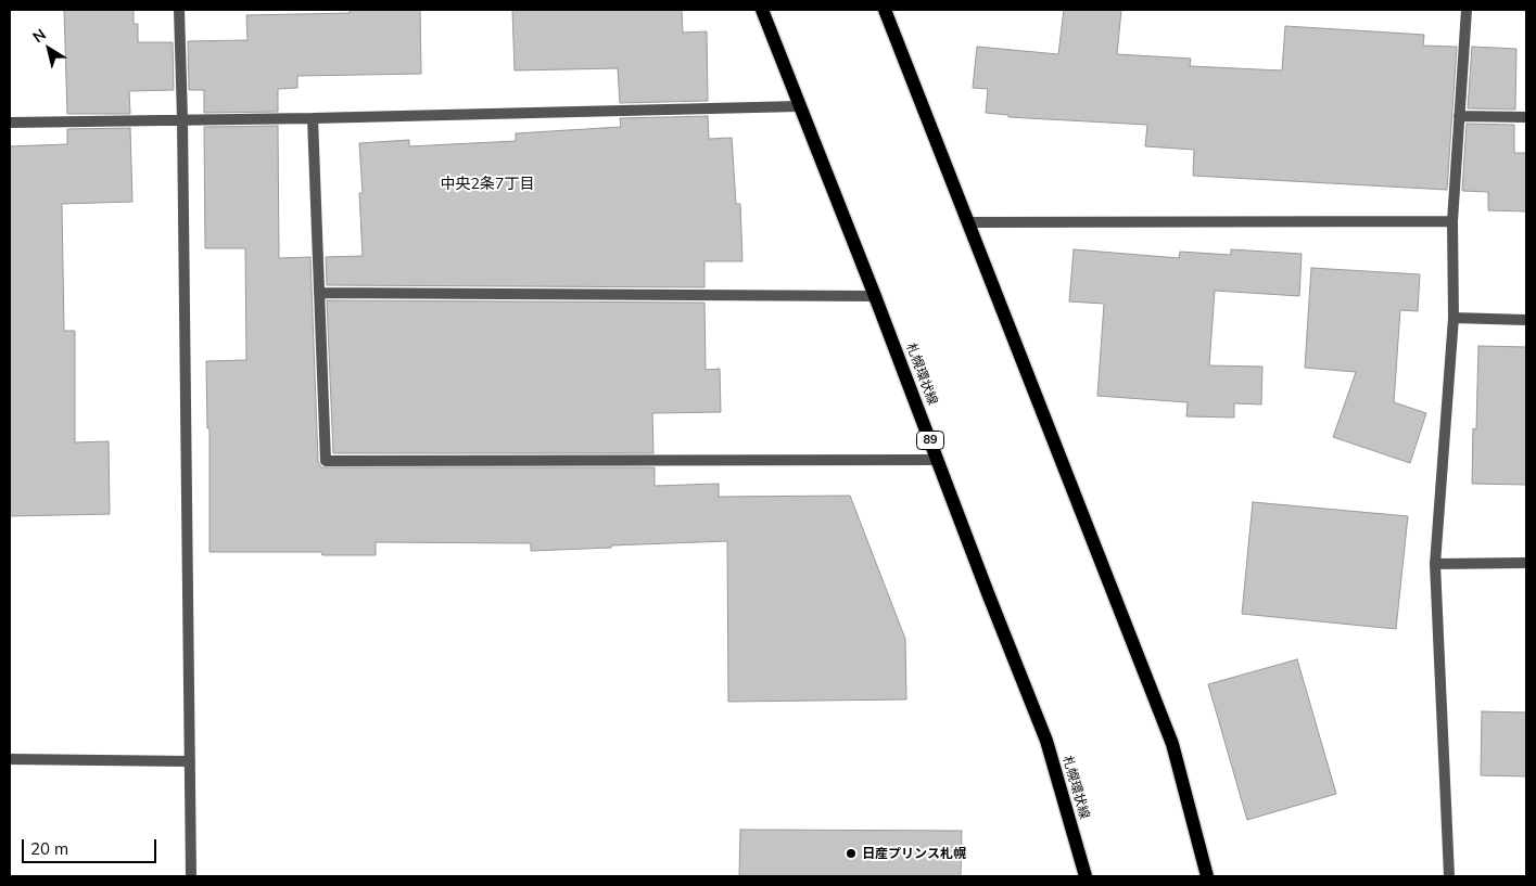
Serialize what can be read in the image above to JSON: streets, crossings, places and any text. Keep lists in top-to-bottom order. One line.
{"streets":{"main road":["札幌環状線","89"]},"districts":["中央2条7丁目"],"places":["日産プリンス札幌"],"scale_bar":"20 m","north":"top left"}
